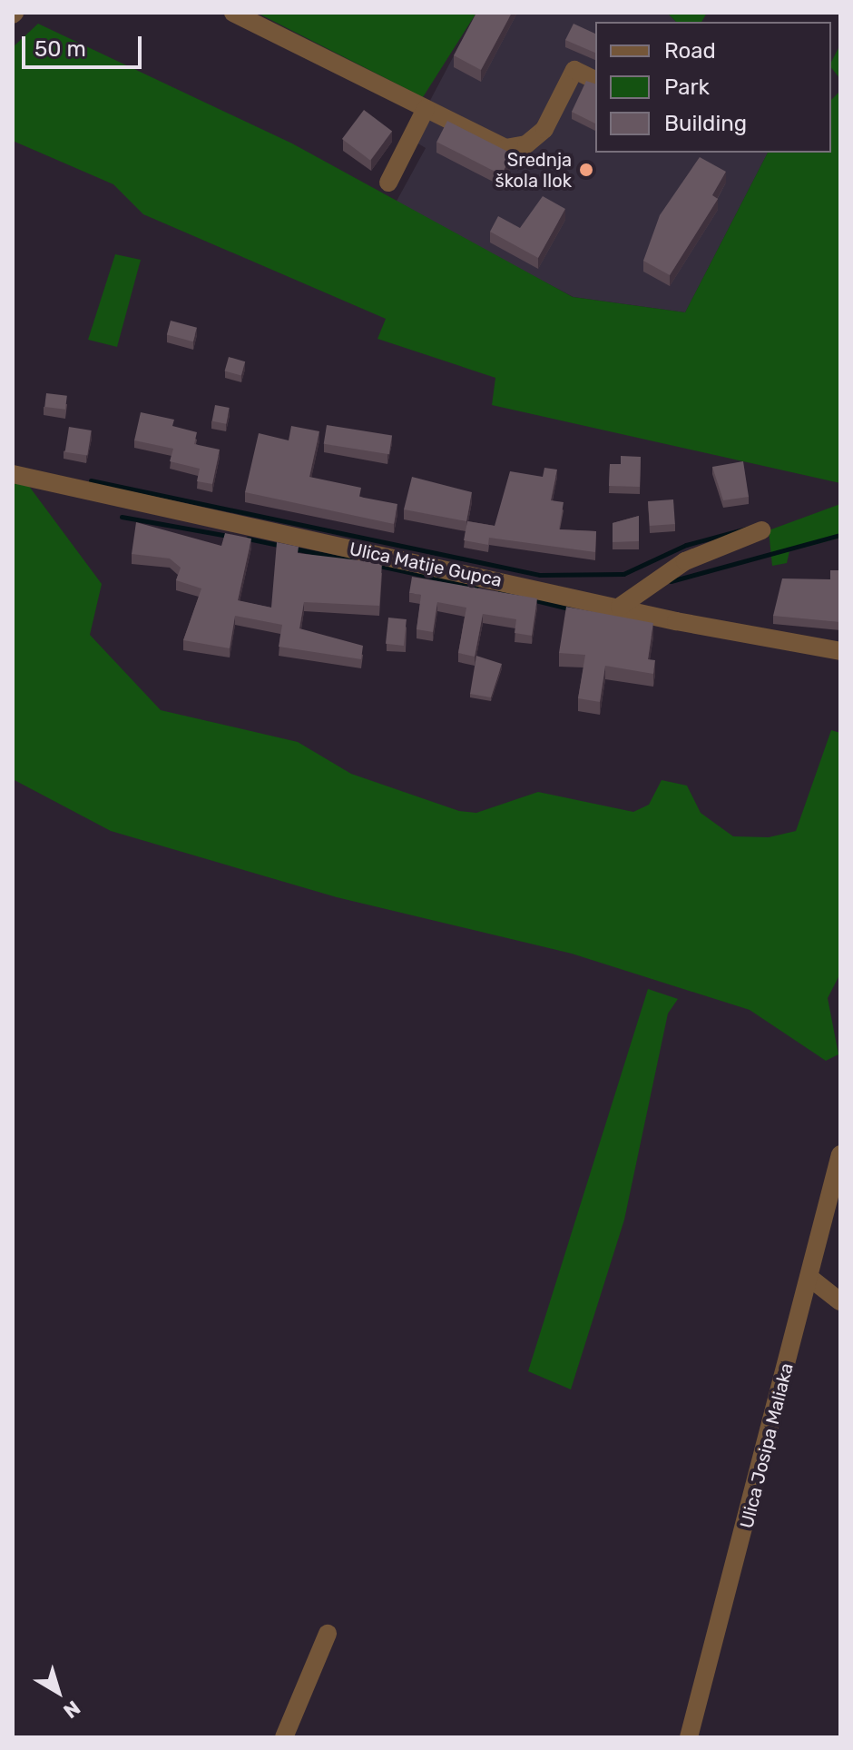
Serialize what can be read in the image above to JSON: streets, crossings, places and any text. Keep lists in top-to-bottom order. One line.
{"streets":{"street":["Ulica Matije Gupca","Ulica Josipa Maliaka"]},"places":["Srednja škola Ilok"],"legend":["Road","Park","Building"],"scale_bar":"50 m","north":"bottom right"}
